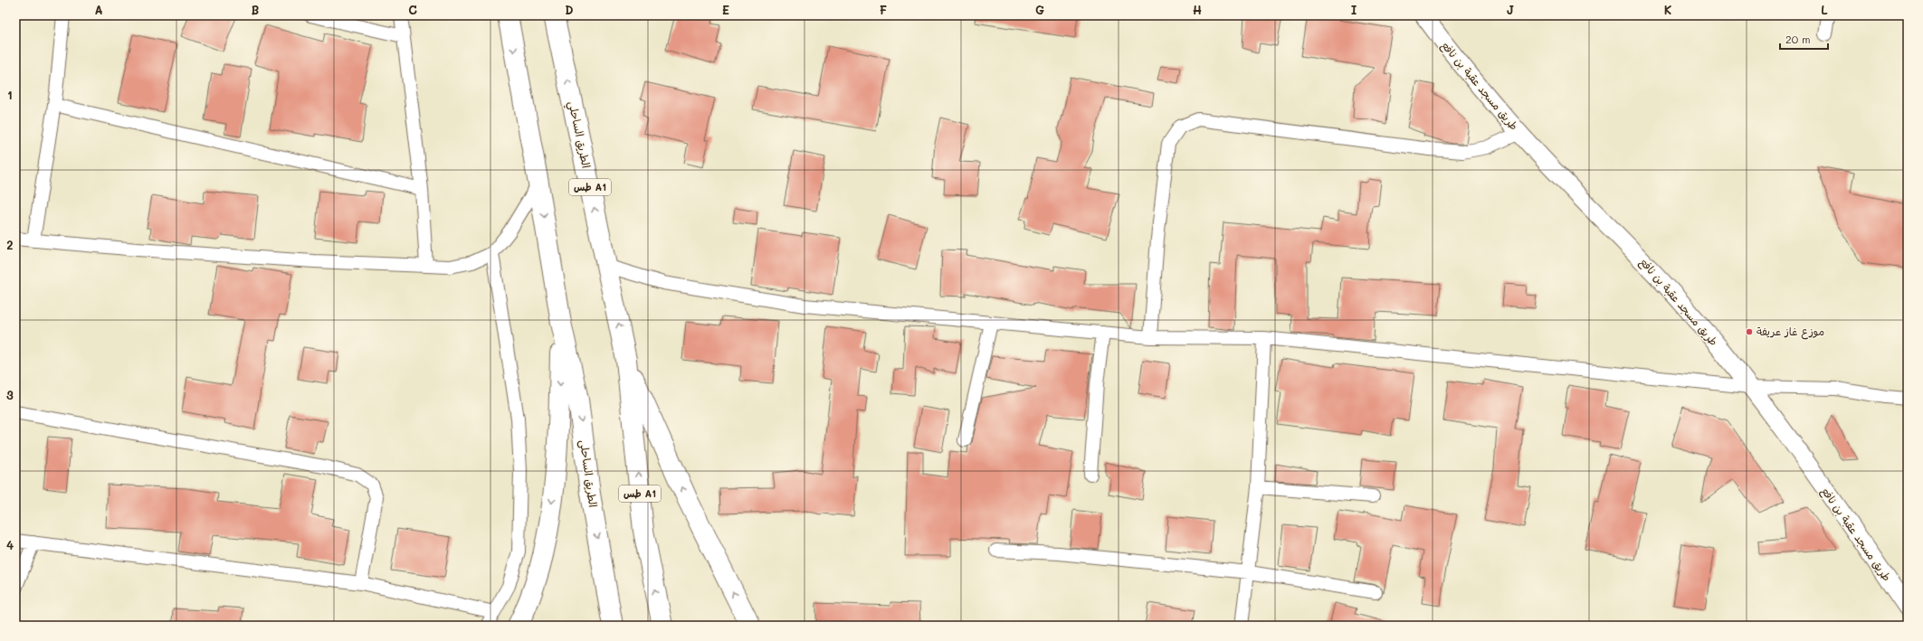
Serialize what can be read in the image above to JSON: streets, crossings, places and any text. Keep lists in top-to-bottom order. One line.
{"streets":{"highway":["الطريق الساحلي","طس A1","الطريق الساحلى"],"street":["طريق مسجد عقبة بن نافع"]},"crossings":[["الطريق الساحلي","طس A1"]],"places":["موزع غاز عريفة"],"scale_bar":"20 m","grid":{"columns":["A","B","C","D","E","F","G","H","I","J","K","L"],"rows":["1","2","3","4"]}}
